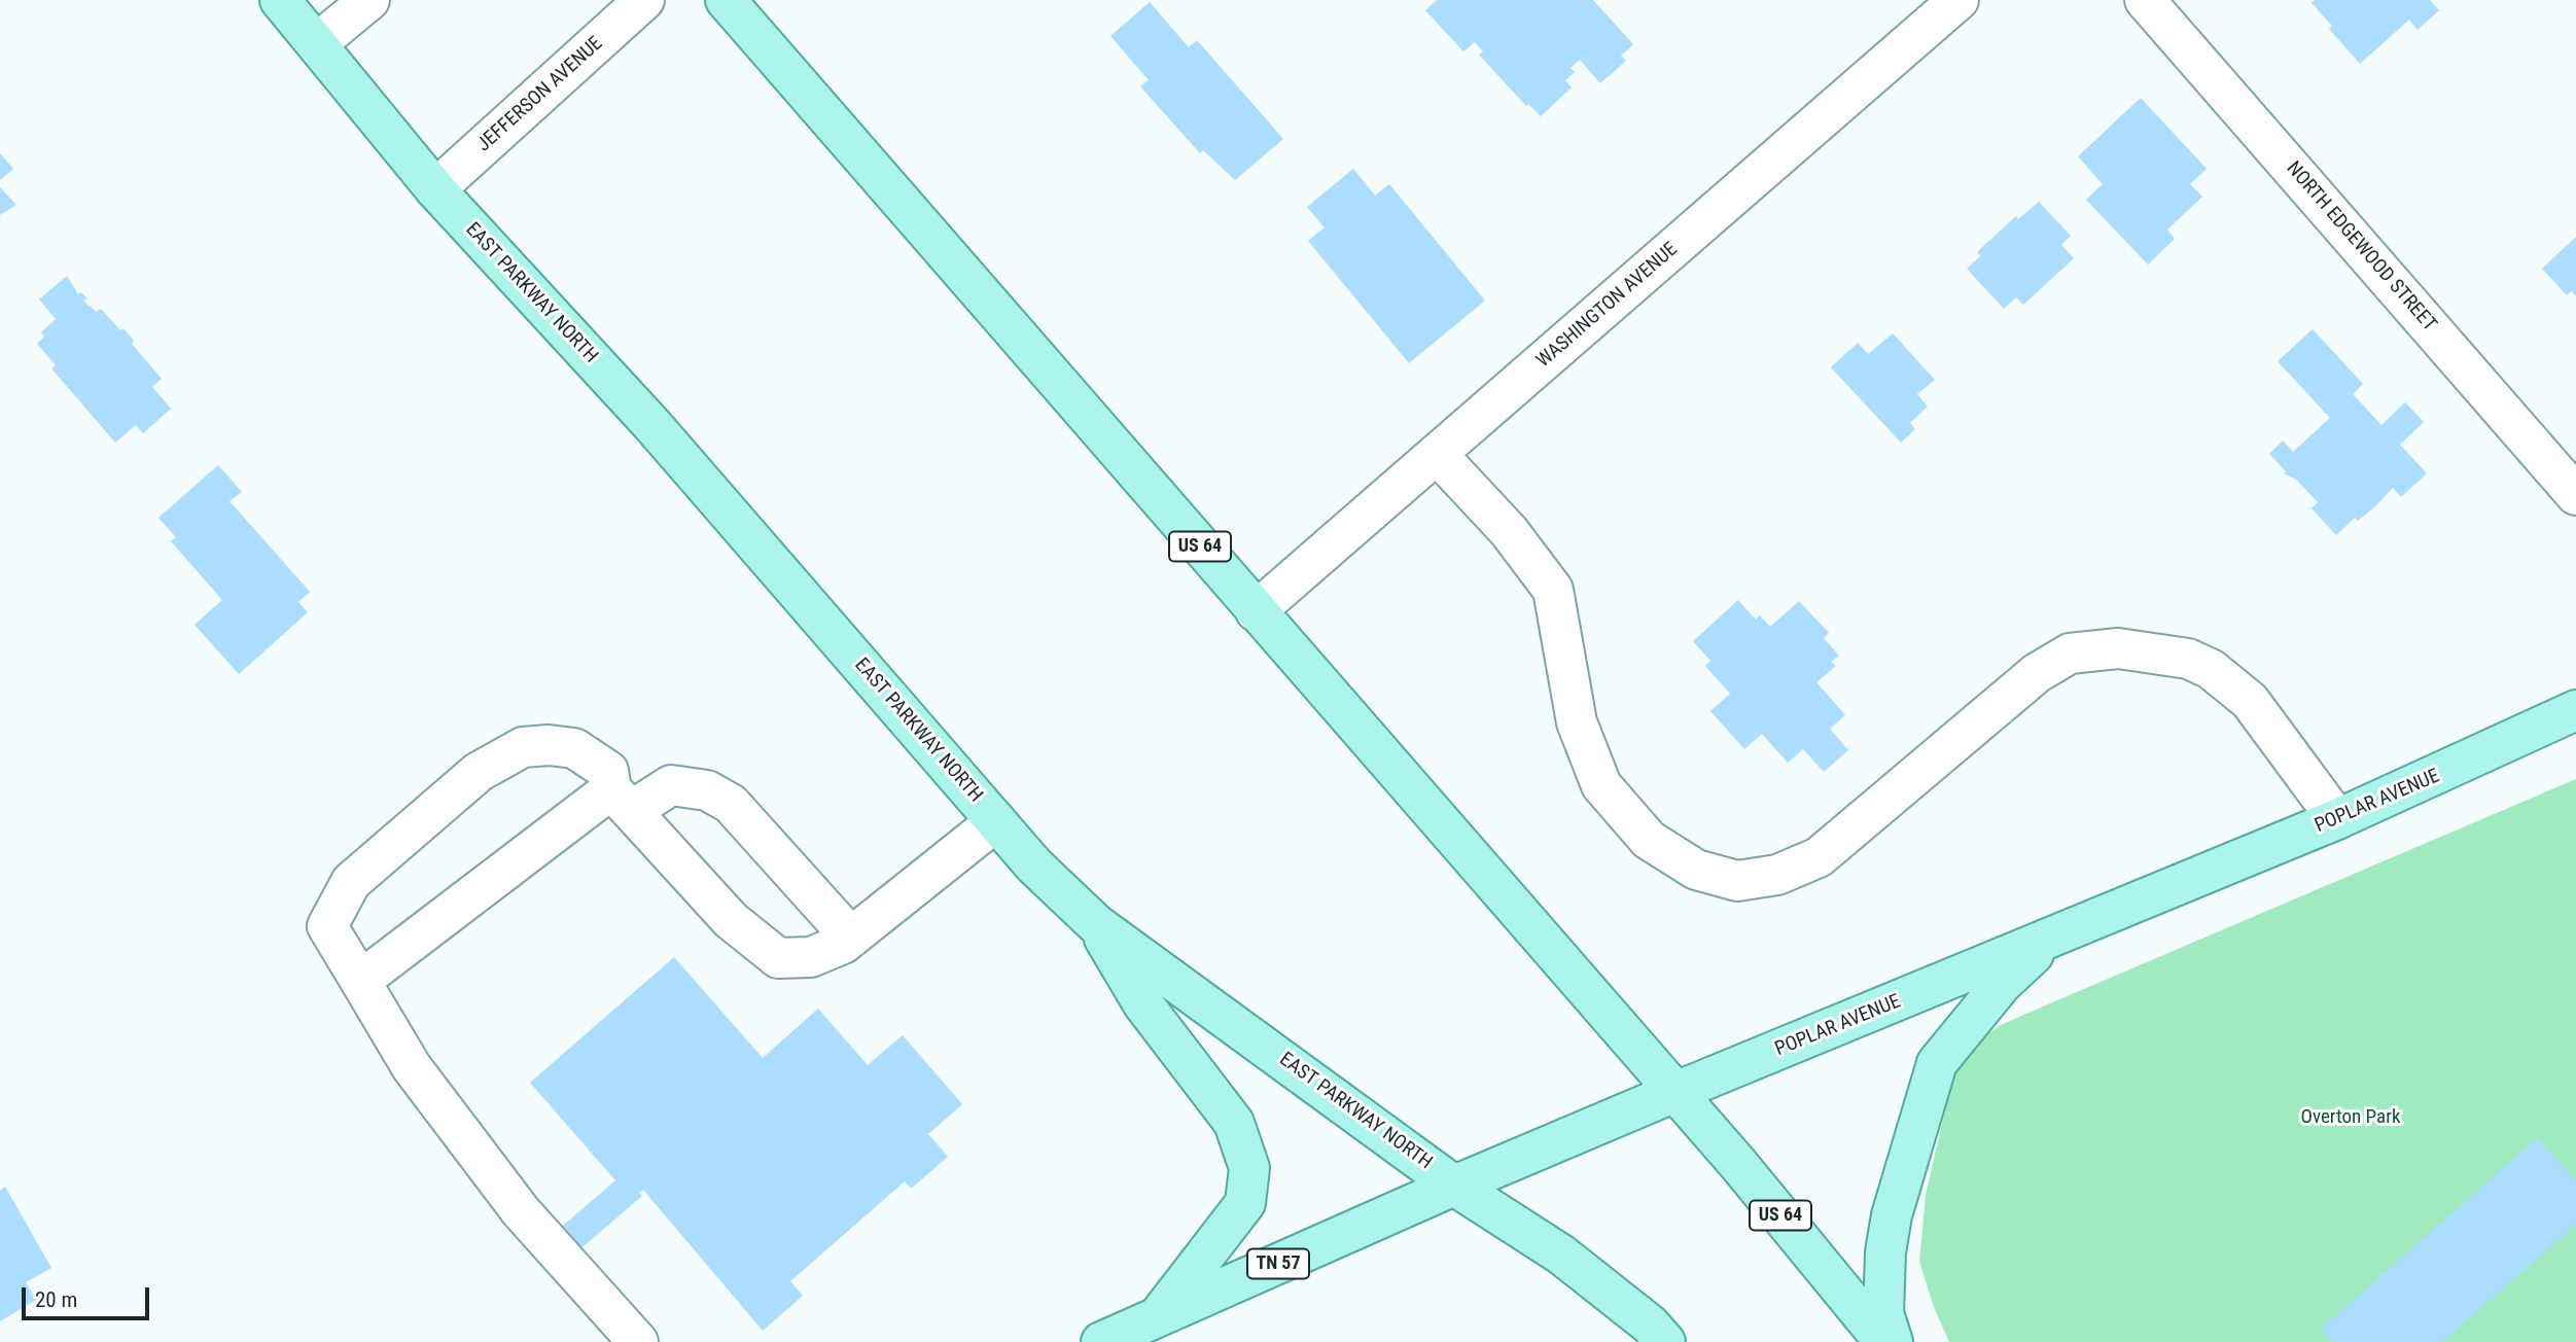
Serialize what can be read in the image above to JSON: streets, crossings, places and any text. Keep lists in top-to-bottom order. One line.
{"streets":{"main road":["EAST PARKWAY NORTH","US 64","POPLAR AVENUE","TN 57"],"street":["JEFFERSON AVENUE","NORTH EDGEWOOD STREET","WASHINGTON AVENUE"]},"crossings":[["JEFFERSON AVENUE","EAST PARKWAY NORTH"],["EAST PARKWAY NORTH","POPLAR AVENUE"],["WASHINGTON AVENUE","US 64"],["US 64","POPLAR AVENUE"]],"parks":["Overton Park"],"scale_bar":"20 m"}
